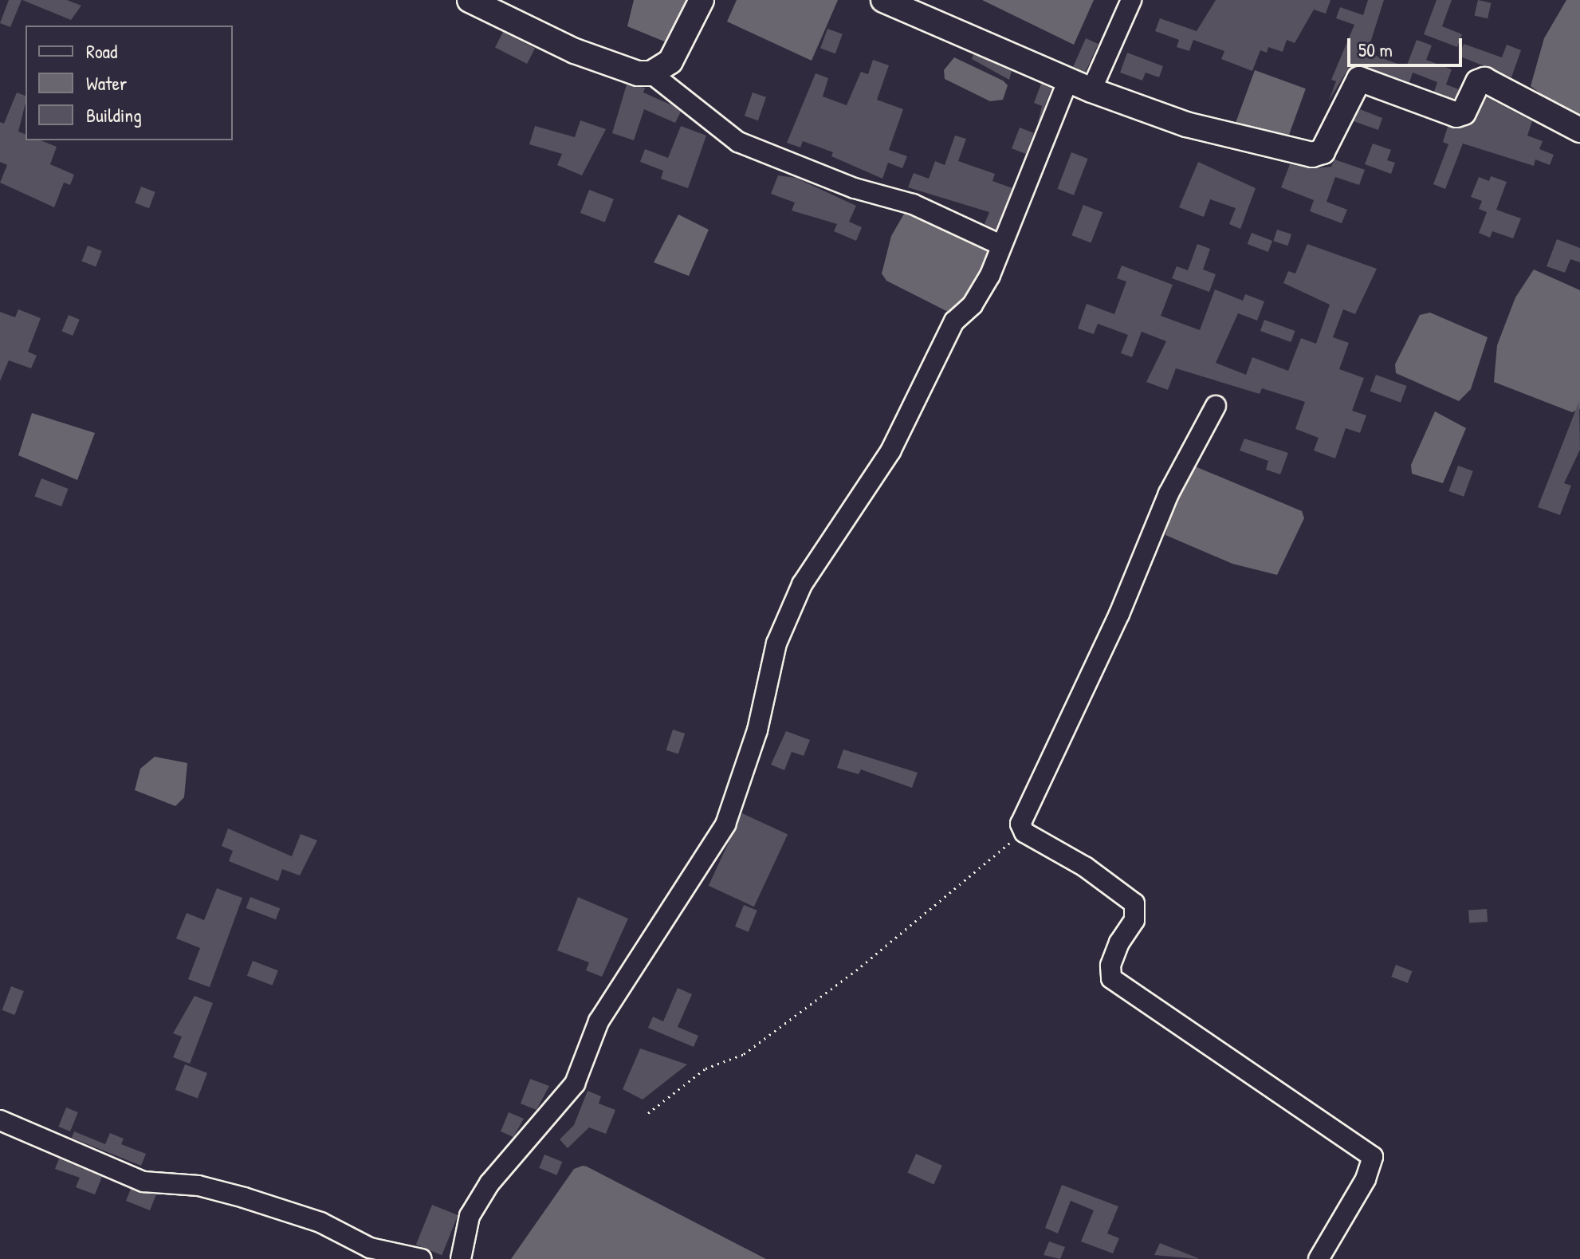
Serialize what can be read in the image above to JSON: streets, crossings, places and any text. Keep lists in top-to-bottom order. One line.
{"legend":["Road","Water","Building"],"scale_bar":"50 m"}
